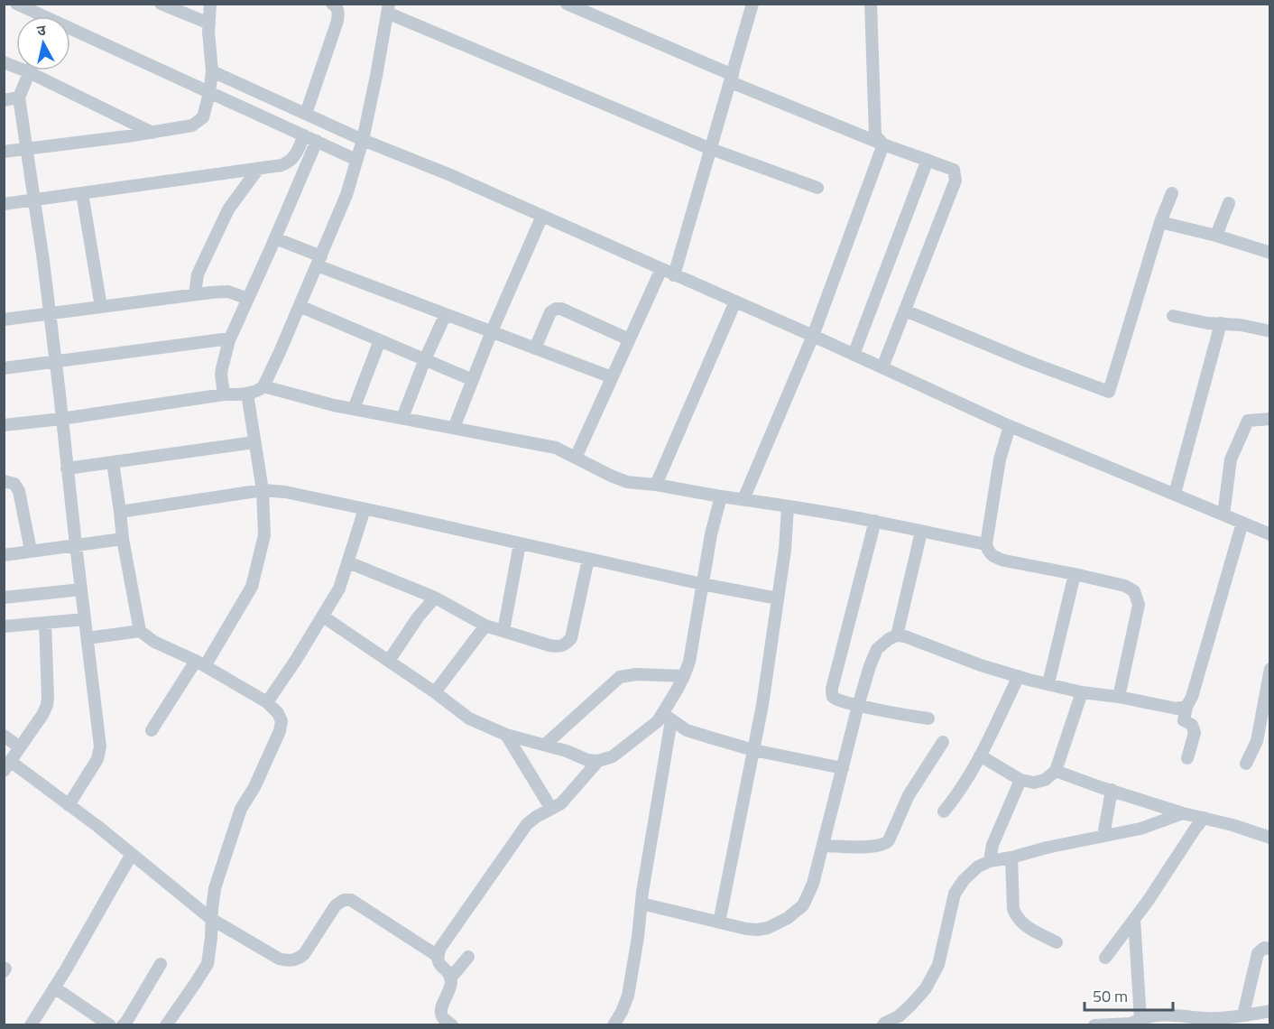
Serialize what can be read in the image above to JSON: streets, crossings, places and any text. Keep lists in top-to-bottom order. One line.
{"scale_bar":"50 m","north":"top"}
